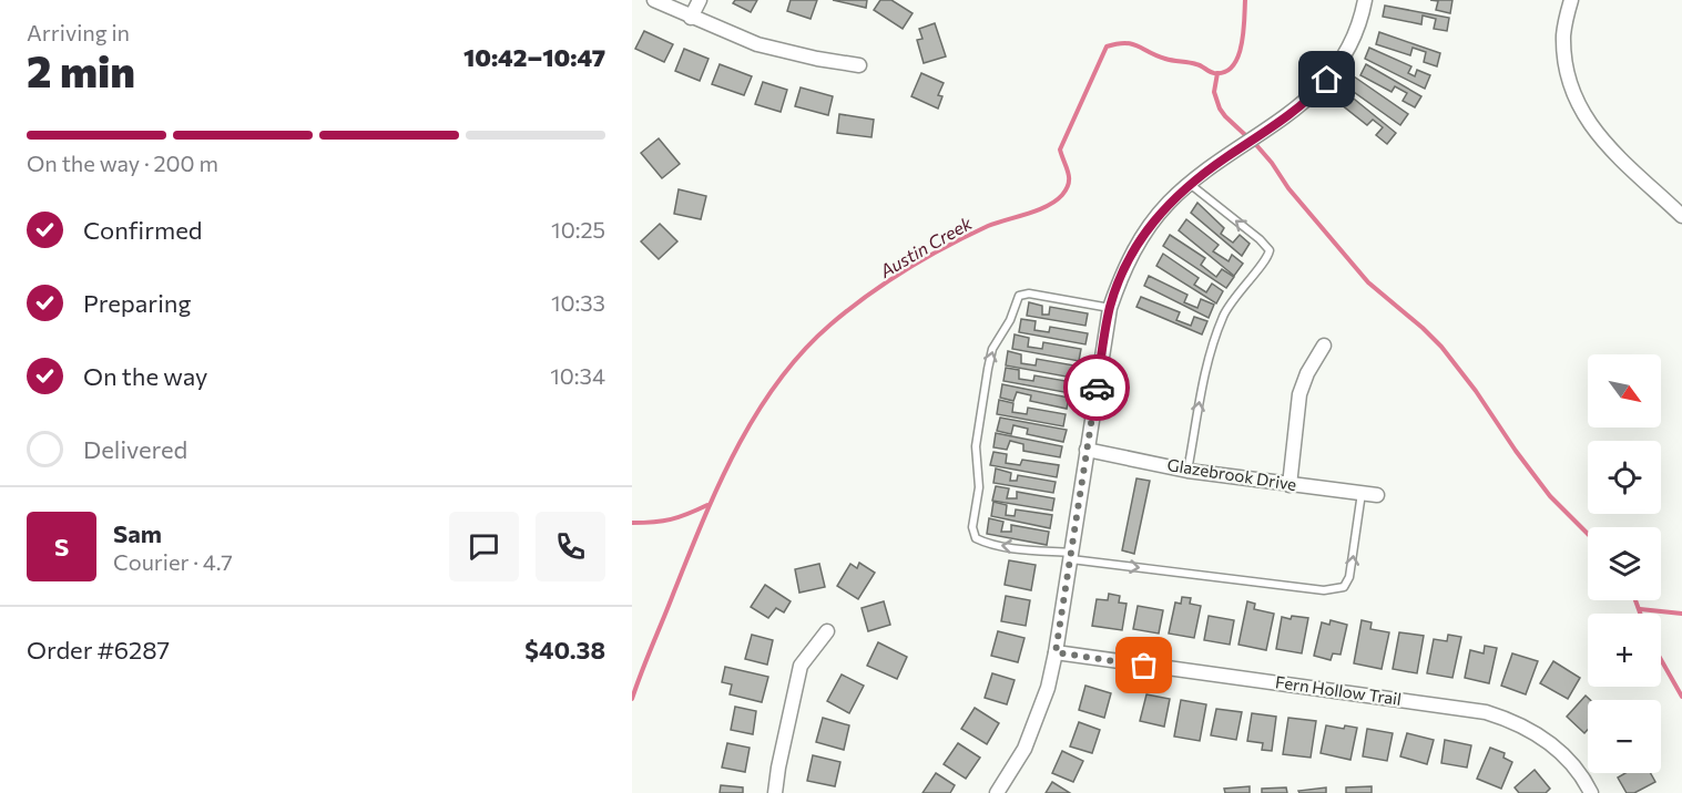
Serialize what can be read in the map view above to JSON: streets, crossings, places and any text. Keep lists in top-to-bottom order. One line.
{"streets":{"street":["Glazebrook Drive","Fern Hollow Trail"]},"water":["Austin Creek"],"north":"bottom right","page":{"heading":["2 min","Arriving in","10:42–10:47"],"panel":["Sam","Courier · 4.7","Order #6287","$40.38"],"bar":"On the way · 200 m","list":[["Confirmed","10:25"],["Preparing","10:33"],["On the way","10:34"],"Delivered"],"map_buttons":["+","−"],"round":"S"}}
